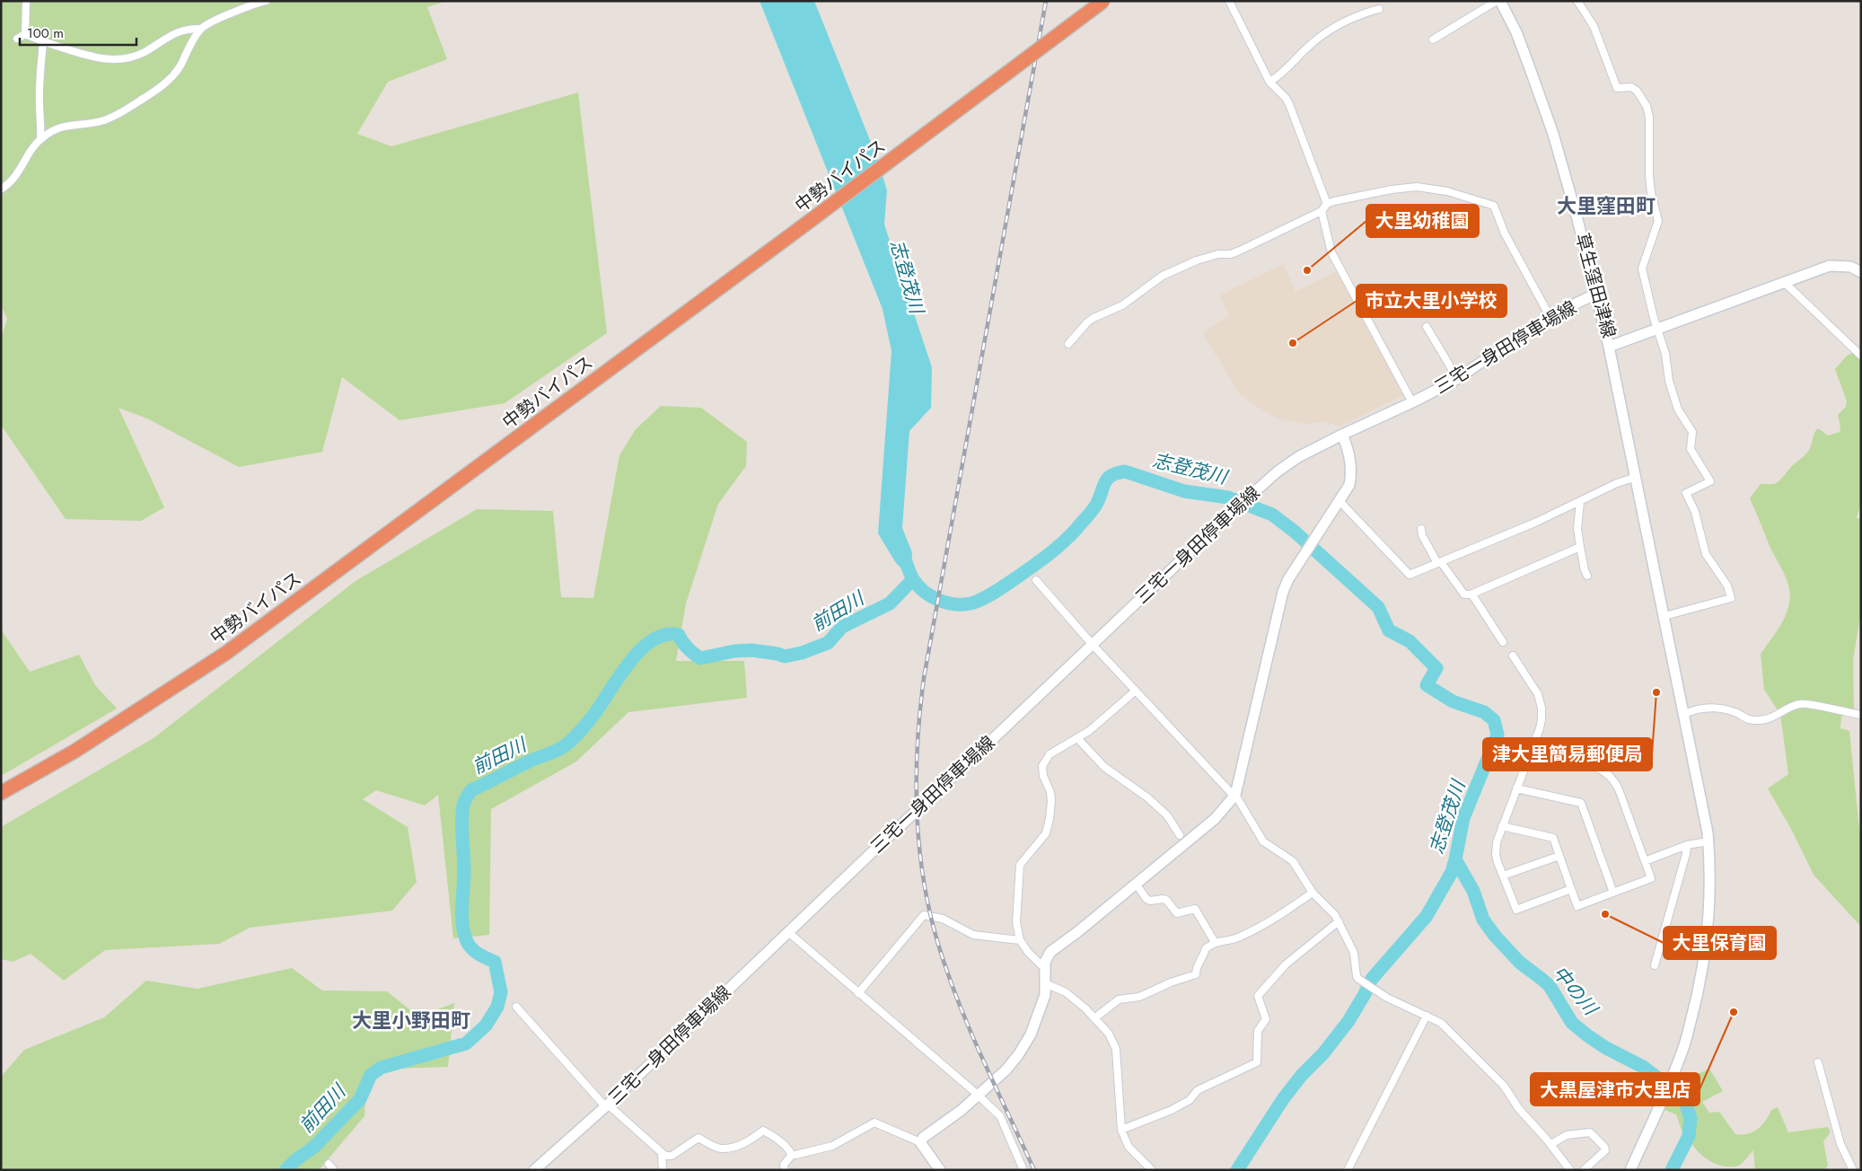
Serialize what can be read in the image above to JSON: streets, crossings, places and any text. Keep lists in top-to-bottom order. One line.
{"streets":{"highway":["中勢バイパス"],"main road":["草生窪田津線","三宅一身田停車場線"]},"crossings":[["草生窪田津線","三宅一身田停車場線"]],"districts":["大里窪田町","大里小野田町"],"water":["志登茂川","前田川","中の川"],"places":["大里幼稚園","市立大里小学校","津大里簡易郵便局","大里保育園","大黒屋津市大里店"],"scale_bar":"100 m"}
